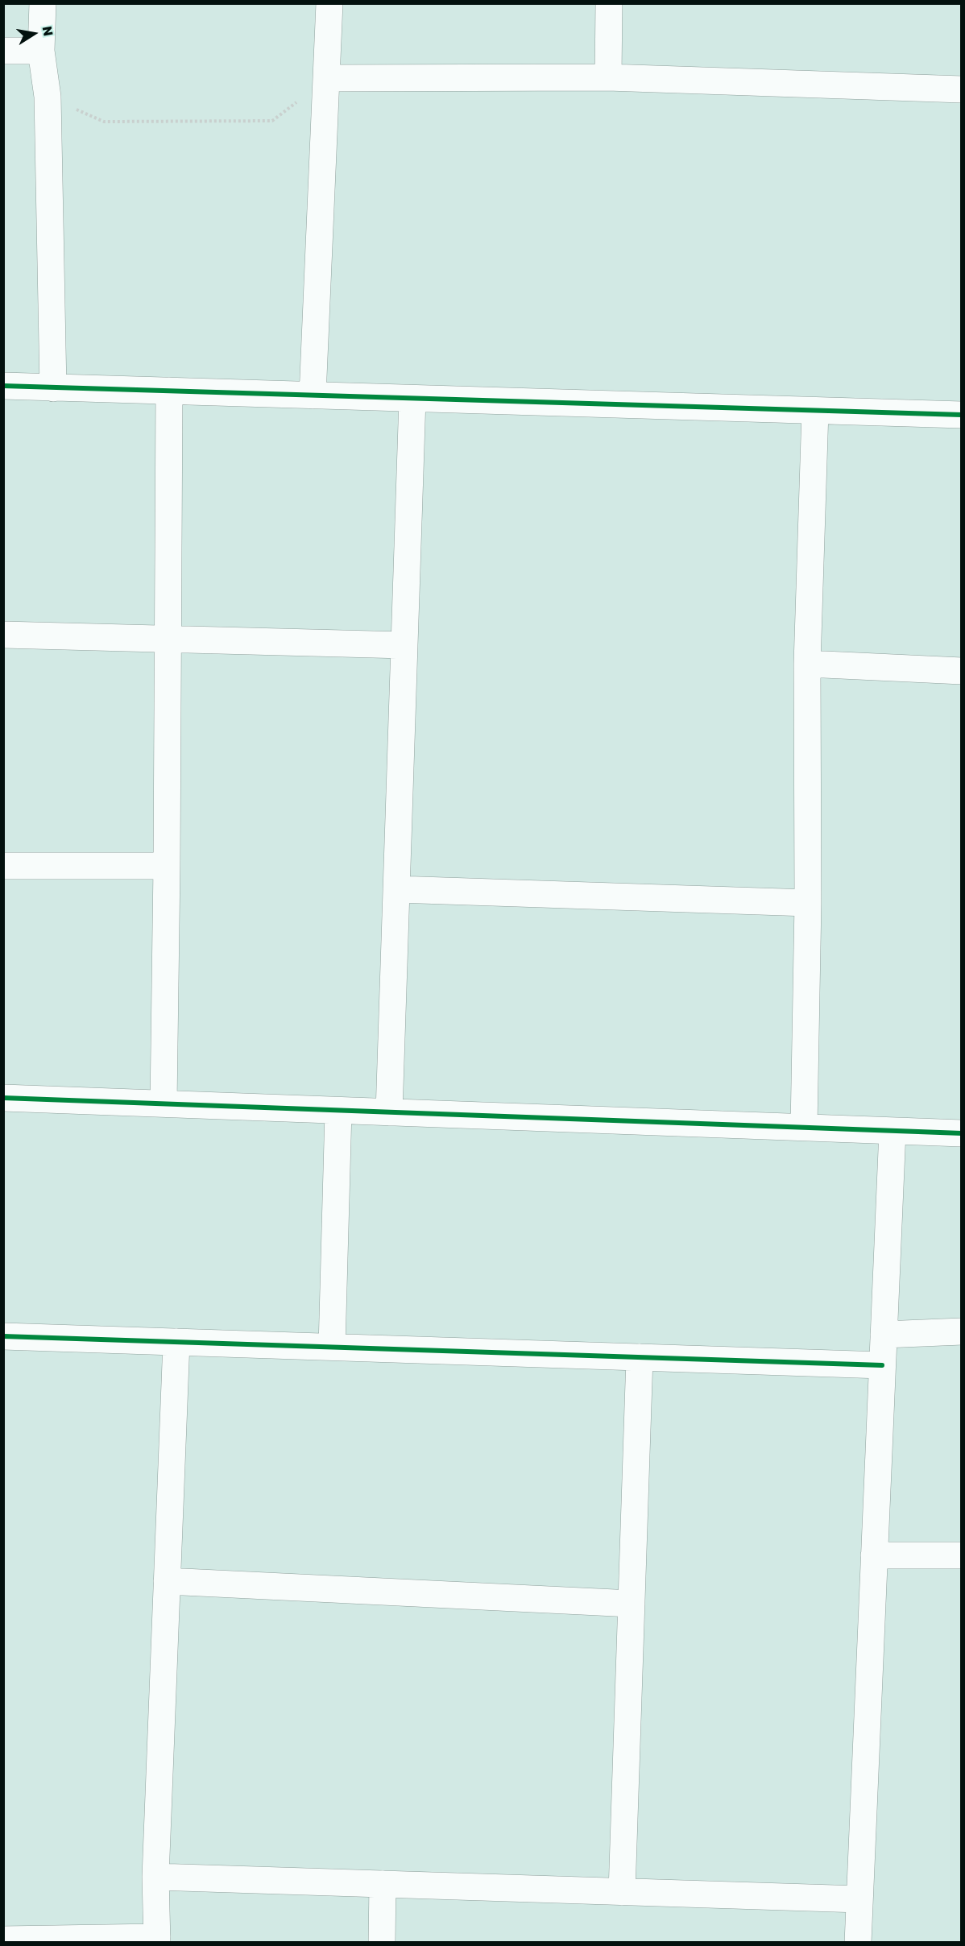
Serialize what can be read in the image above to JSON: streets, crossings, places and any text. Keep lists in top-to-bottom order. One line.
{"north":"right"}
